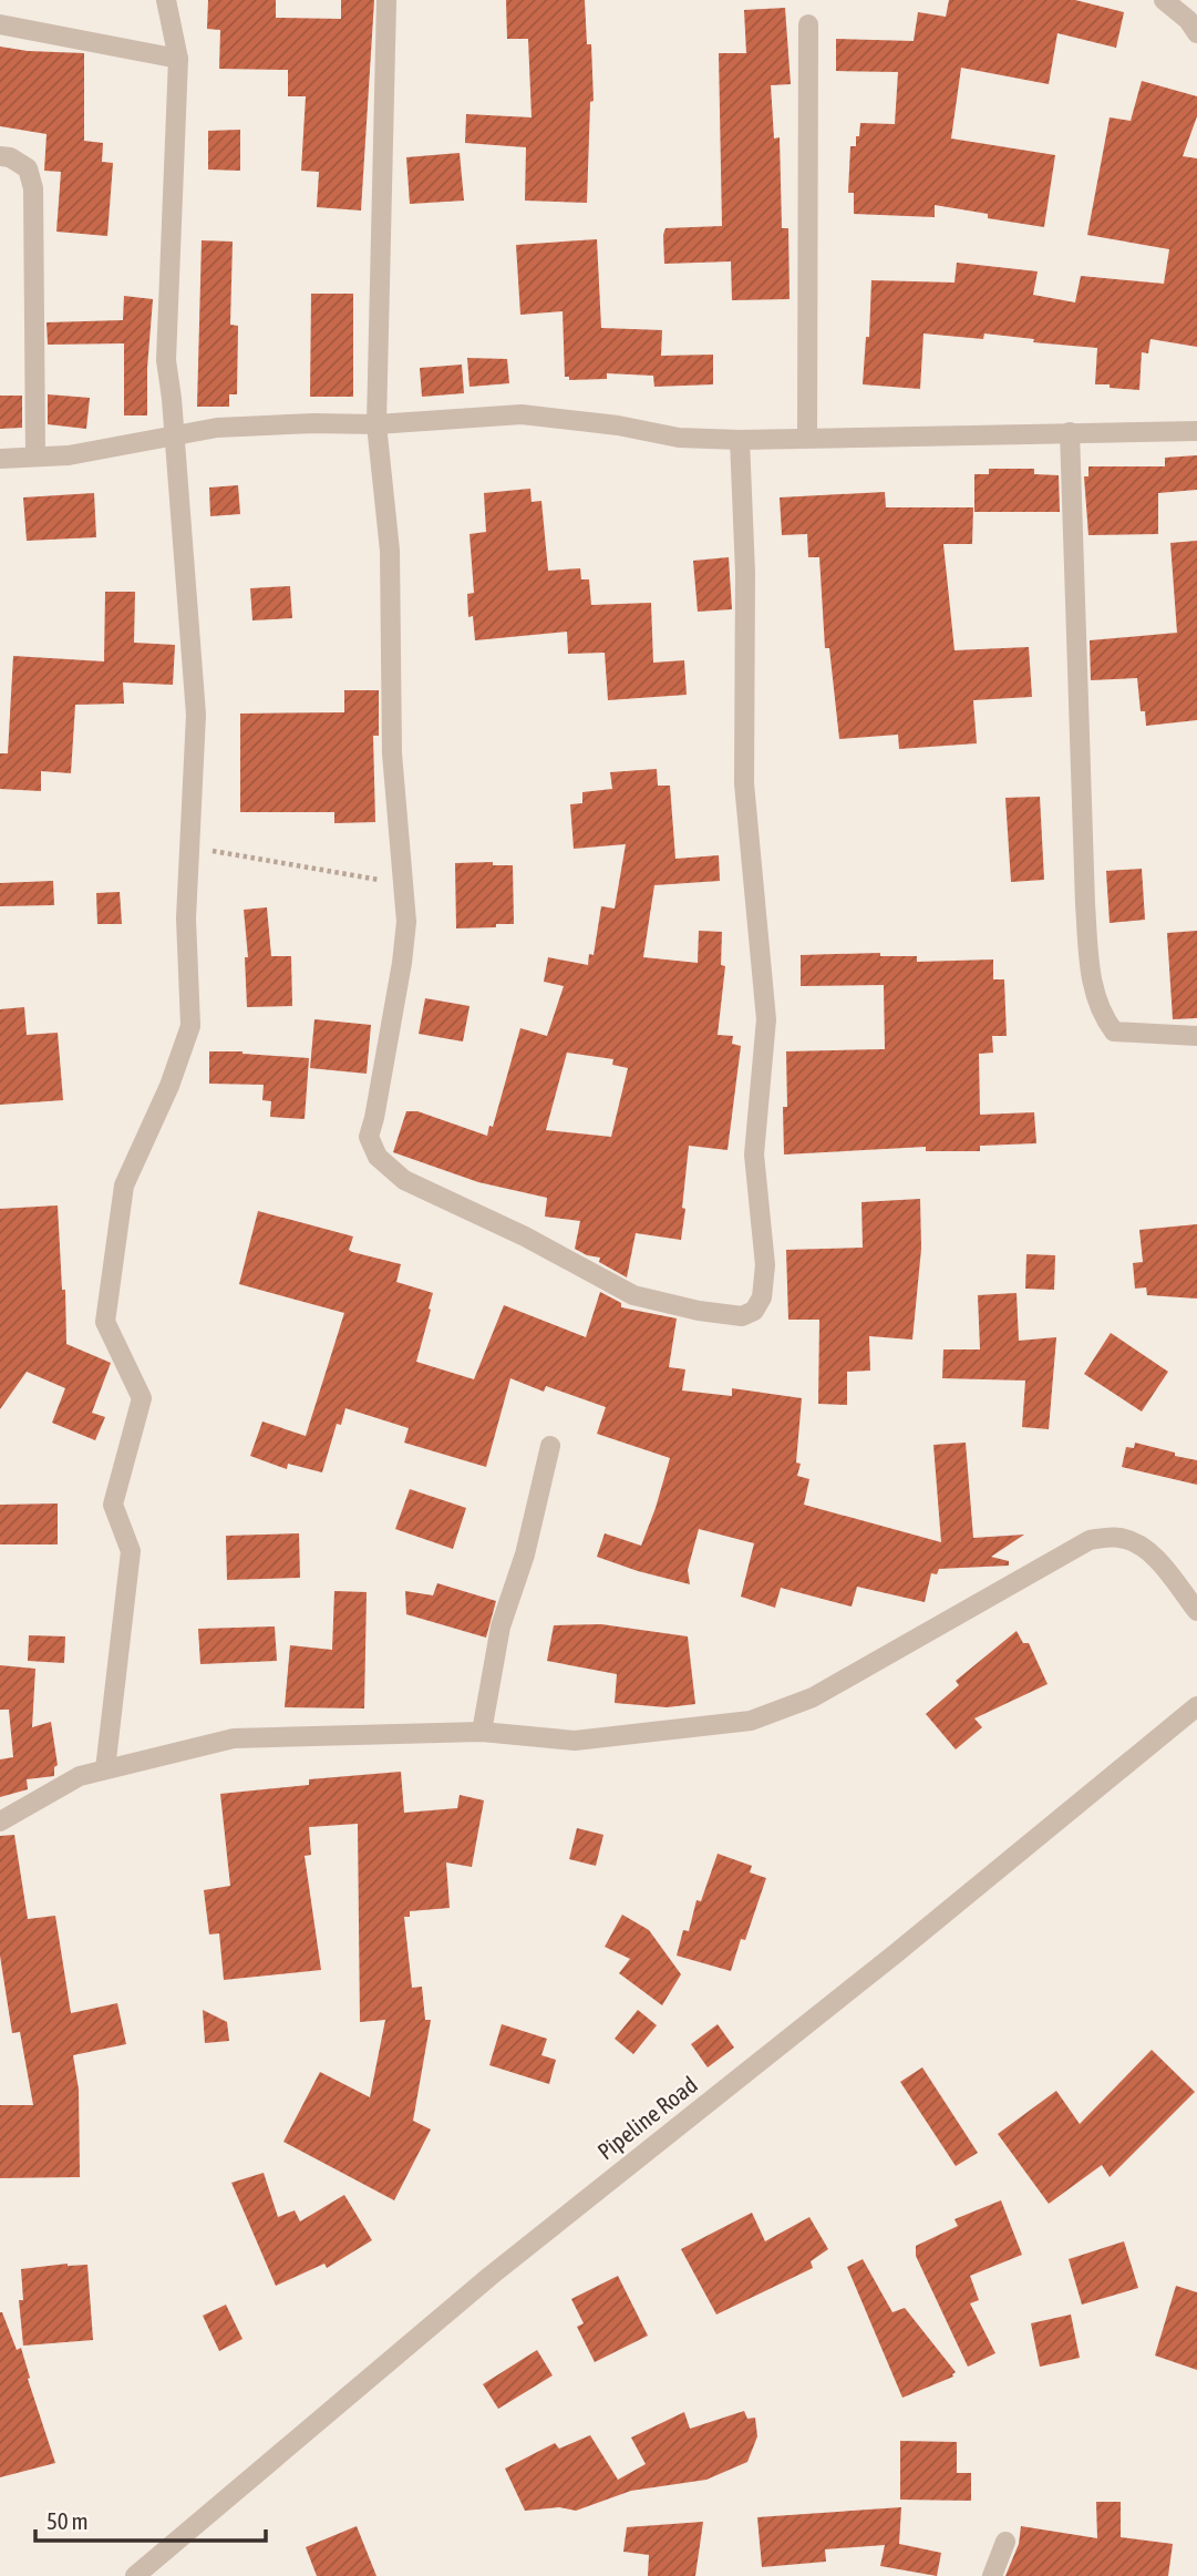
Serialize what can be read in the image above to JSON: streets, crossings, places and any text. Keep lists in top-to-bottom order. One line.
{"streets":{"street":["Pipeline Road"]},"scale_bar":"50 m"}
